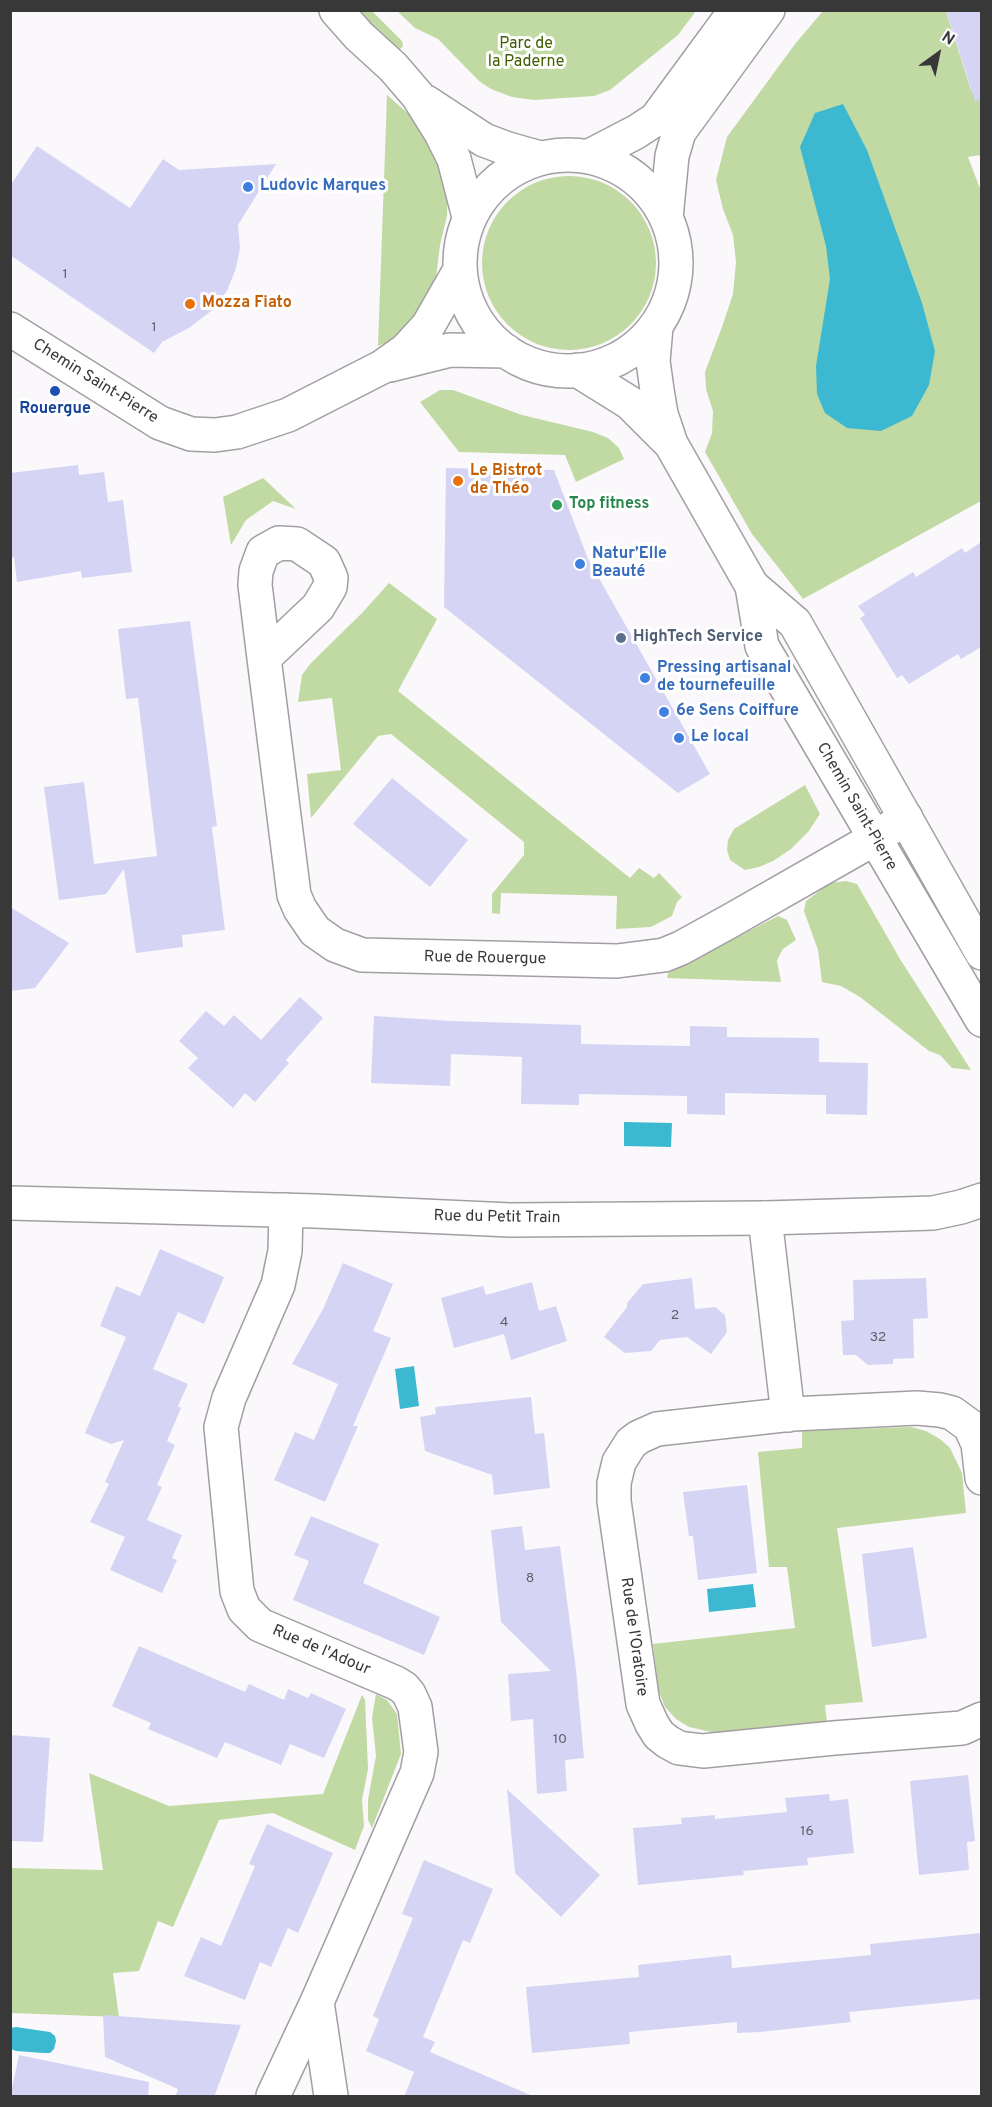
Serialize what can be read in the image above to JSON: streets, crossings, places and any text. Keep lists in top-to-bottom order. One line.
{"streets":{"street":["Chemin Saint-Pierre","Rue de Rouergue","Rue du Petit Train","Rue de l'Oratoire","Rue de l'Adour"]},"crossings":[["Chemin Saint-Pierre","Rue de Rouergue"],["Rue du Petit Train","Rue de l'Adour"]],"parks":["Parc de la Paderne"],"places":["Ludovic Marques","Mozza Fiato","Rouergue","Le Bistrot de Théo","Top fitness","Natur’Elle Beauté","HighTech Service","Pressing artisanal de tournefeuille","6e Sens Coiffure","Le local"],"house_numbers":["1","1","2","4","32","8","10","16"],"north":"top right"}
